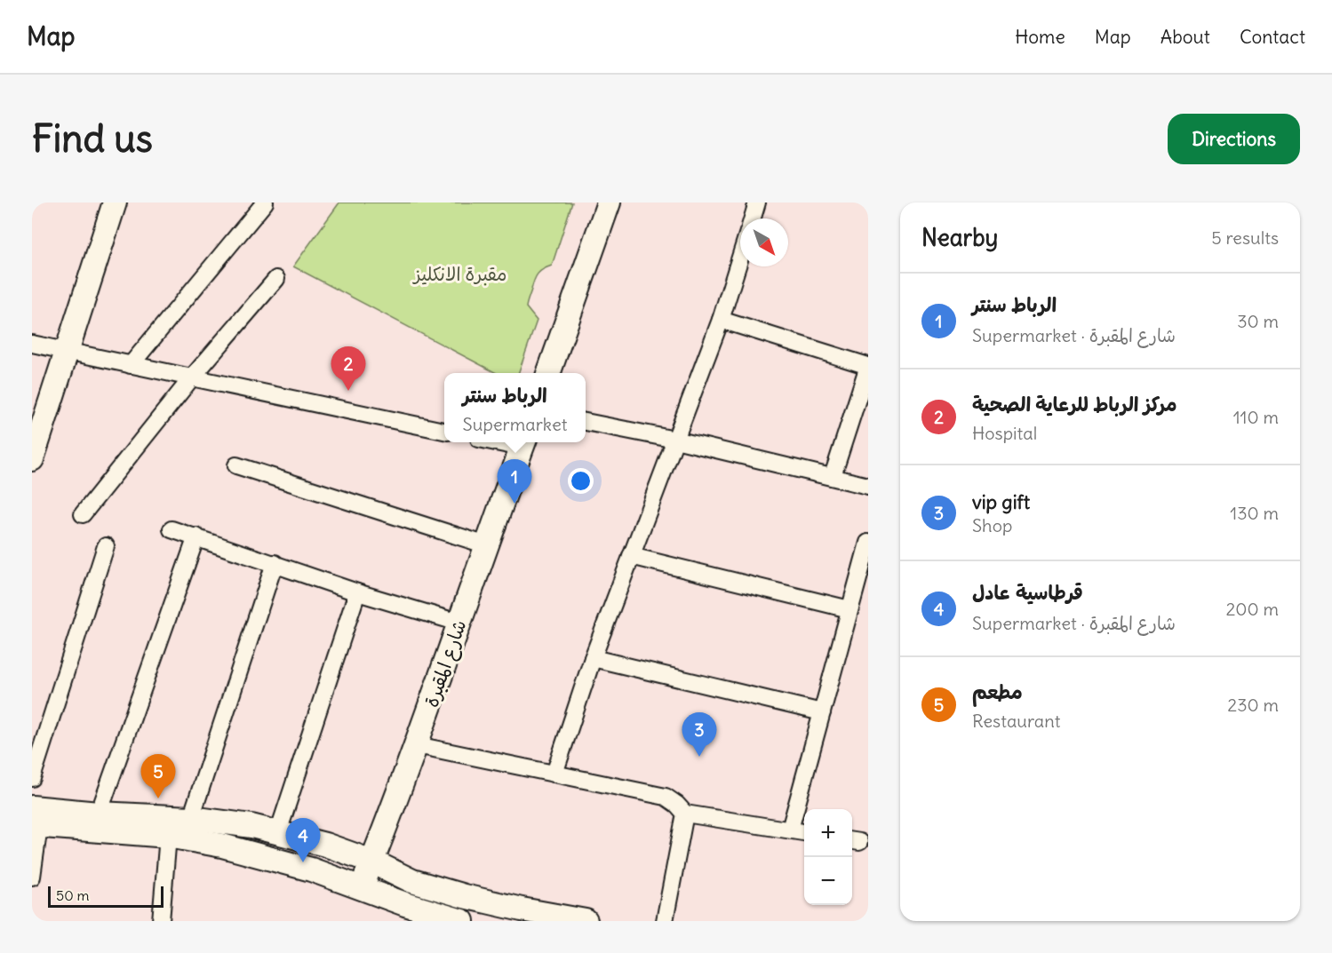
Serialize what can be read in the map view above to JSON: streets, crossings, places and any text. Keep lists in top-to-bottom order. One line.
{"streets":{"main road":["شارع المقبرة"]},"parks":["مقبرة الانكليز"],"scale_bar":"50 m","north":"bottom right","page":{"header":"Map","nav":["Home","Map","About","Contact"],"buttons":"Directions","title":"Find us","heading":["Nearby","5 results"],"list":[{"mark":"1","name":"الرباط سنتر","note":"Supermarket · شارع المقبرة","value":"30 m"},{"mark":"2","name":"مركز الرباط للرعاية الصحية","note":"Hospital","value":"110 m"},{"mark":"3","name":"vip gift","note":"Shop","value":"130 m"},{"mark":"4","name":"قرطاسية عادل","note":"Supermarket · شارع المقبرة","value":"200 m"},{"mark":"5","name":"مطعم","note":"Restaurant","value":"230 m"}],"pins":["2","1","3","5","4"],"popup":["الرباط سنتر","Supermarket"],"map_buttons":["+","−"],"scale":"50 m"}}
